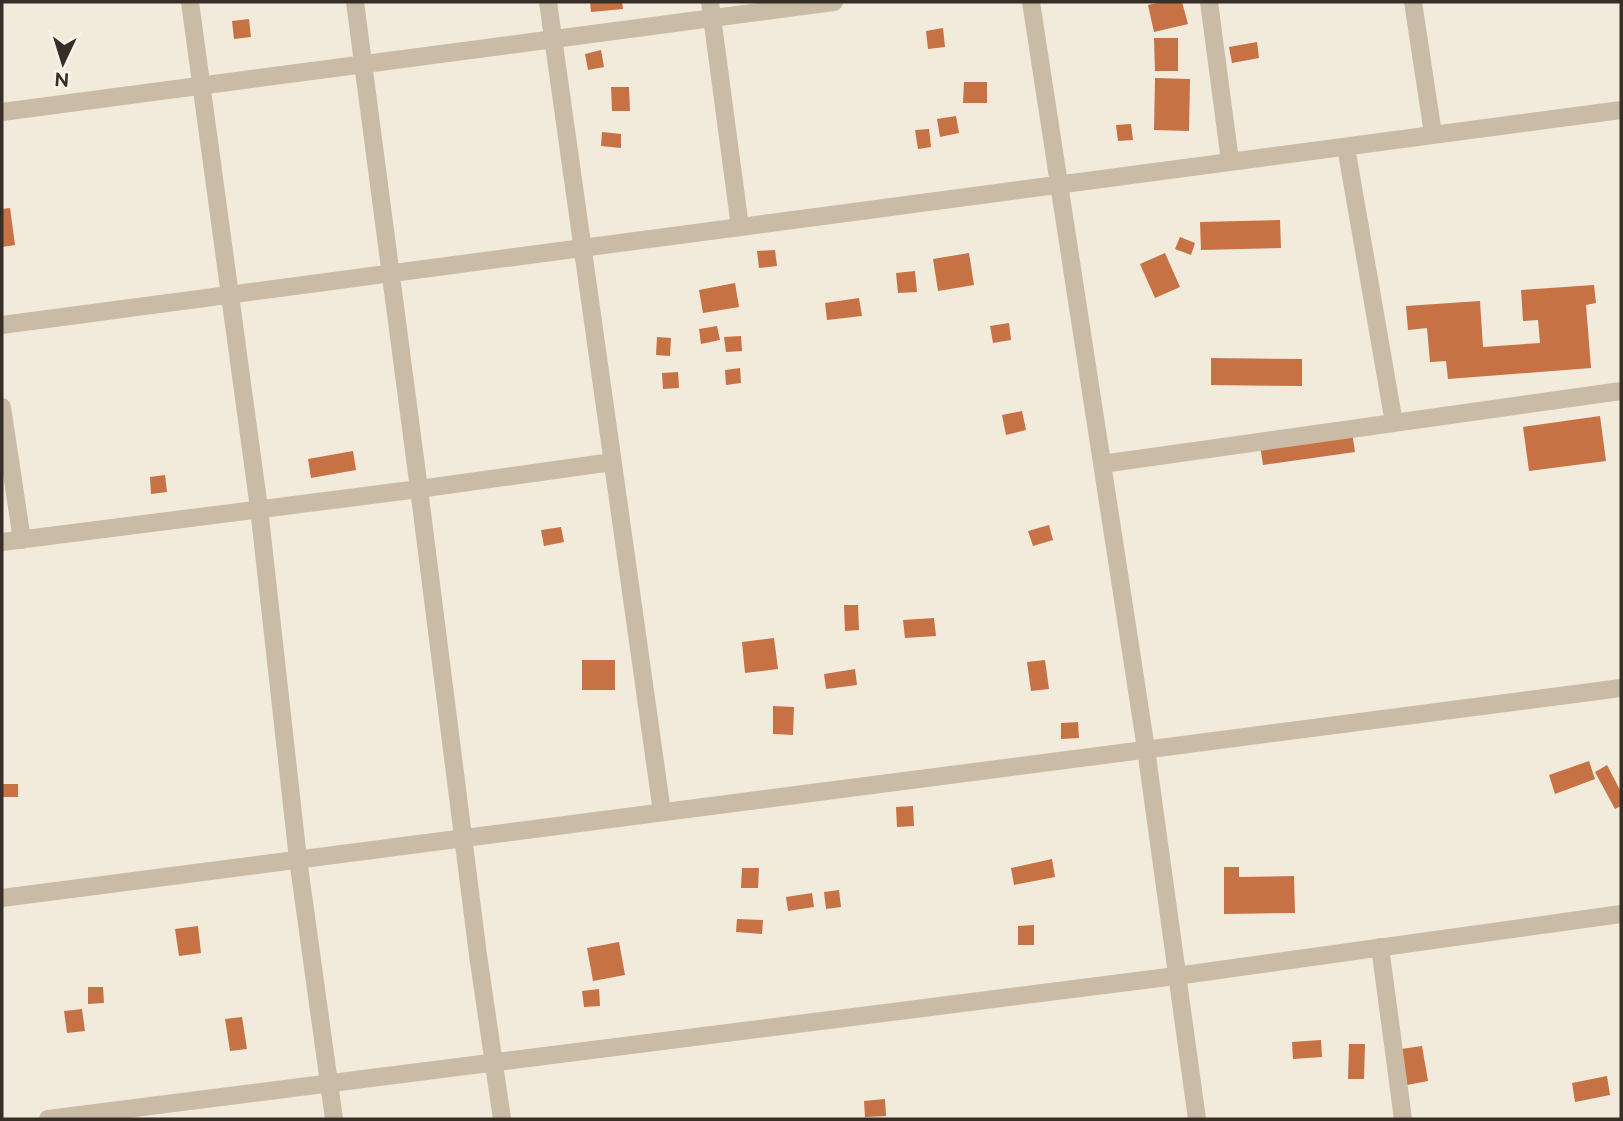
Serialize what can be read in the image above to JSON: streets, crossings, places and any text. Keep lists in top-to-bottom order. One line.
{"north":"bottom"}
